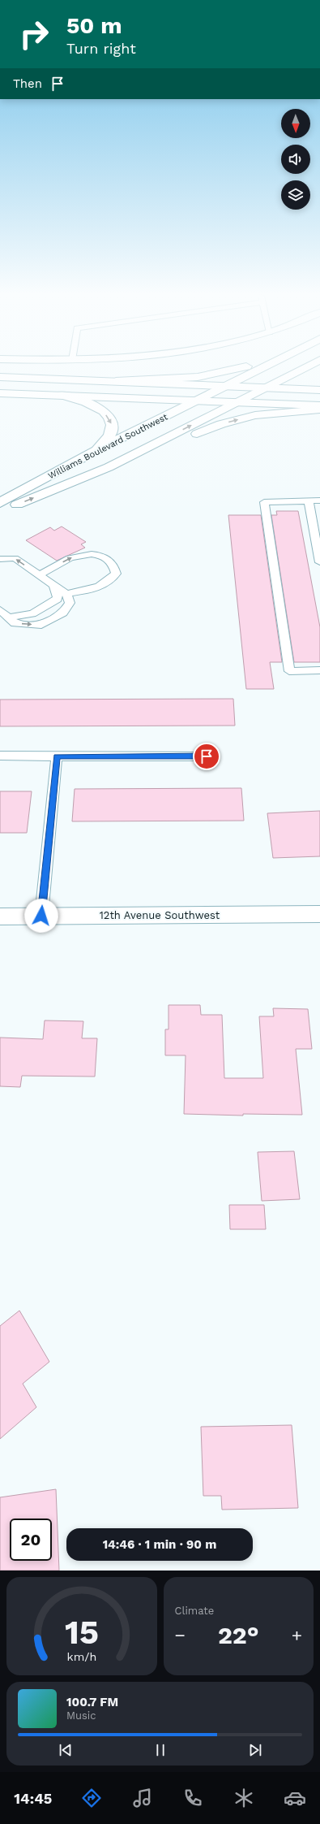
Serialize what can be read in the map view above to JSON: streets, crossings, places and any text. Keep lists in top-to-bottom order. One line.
{"streets":{"main road":["Williams Boulevard Southwest","12th Avenue Southwest"]},"north":"bottom","page":{"turn":["50 m","Turn right"],"then":"Then","limit":"20","trip":"14:46 · 1 min · 90 m","tile":"Climate","heat":["−","22°","+"],"song":["100.7 FM","Music"],"tabs":"14:45","gauge":["15","km/h"]}}
